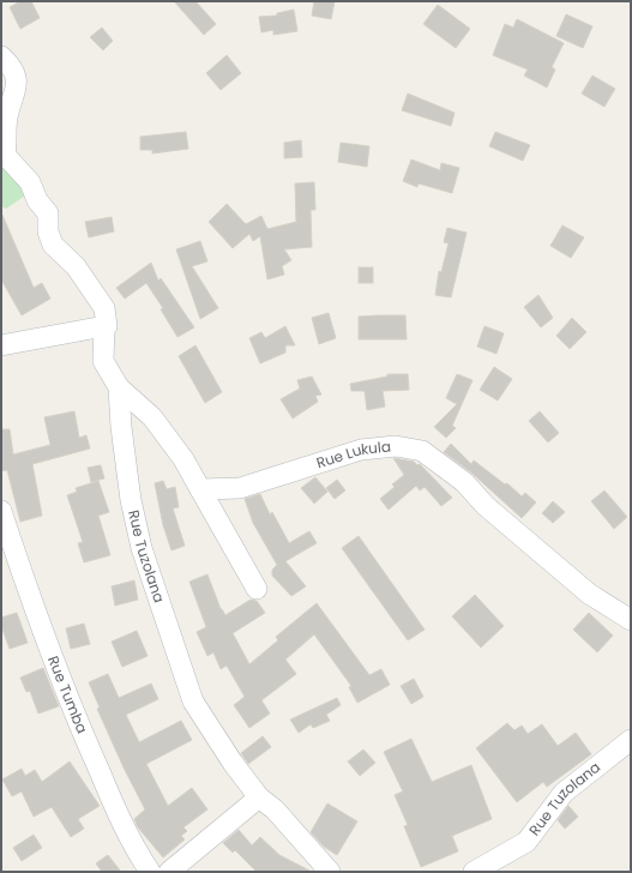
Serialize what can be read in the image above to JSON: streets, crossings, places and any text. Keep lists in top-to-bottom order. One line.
{"streets":{"street":["Rue Lukula","Rue Tuzolana","Rue Tumba"]}}
